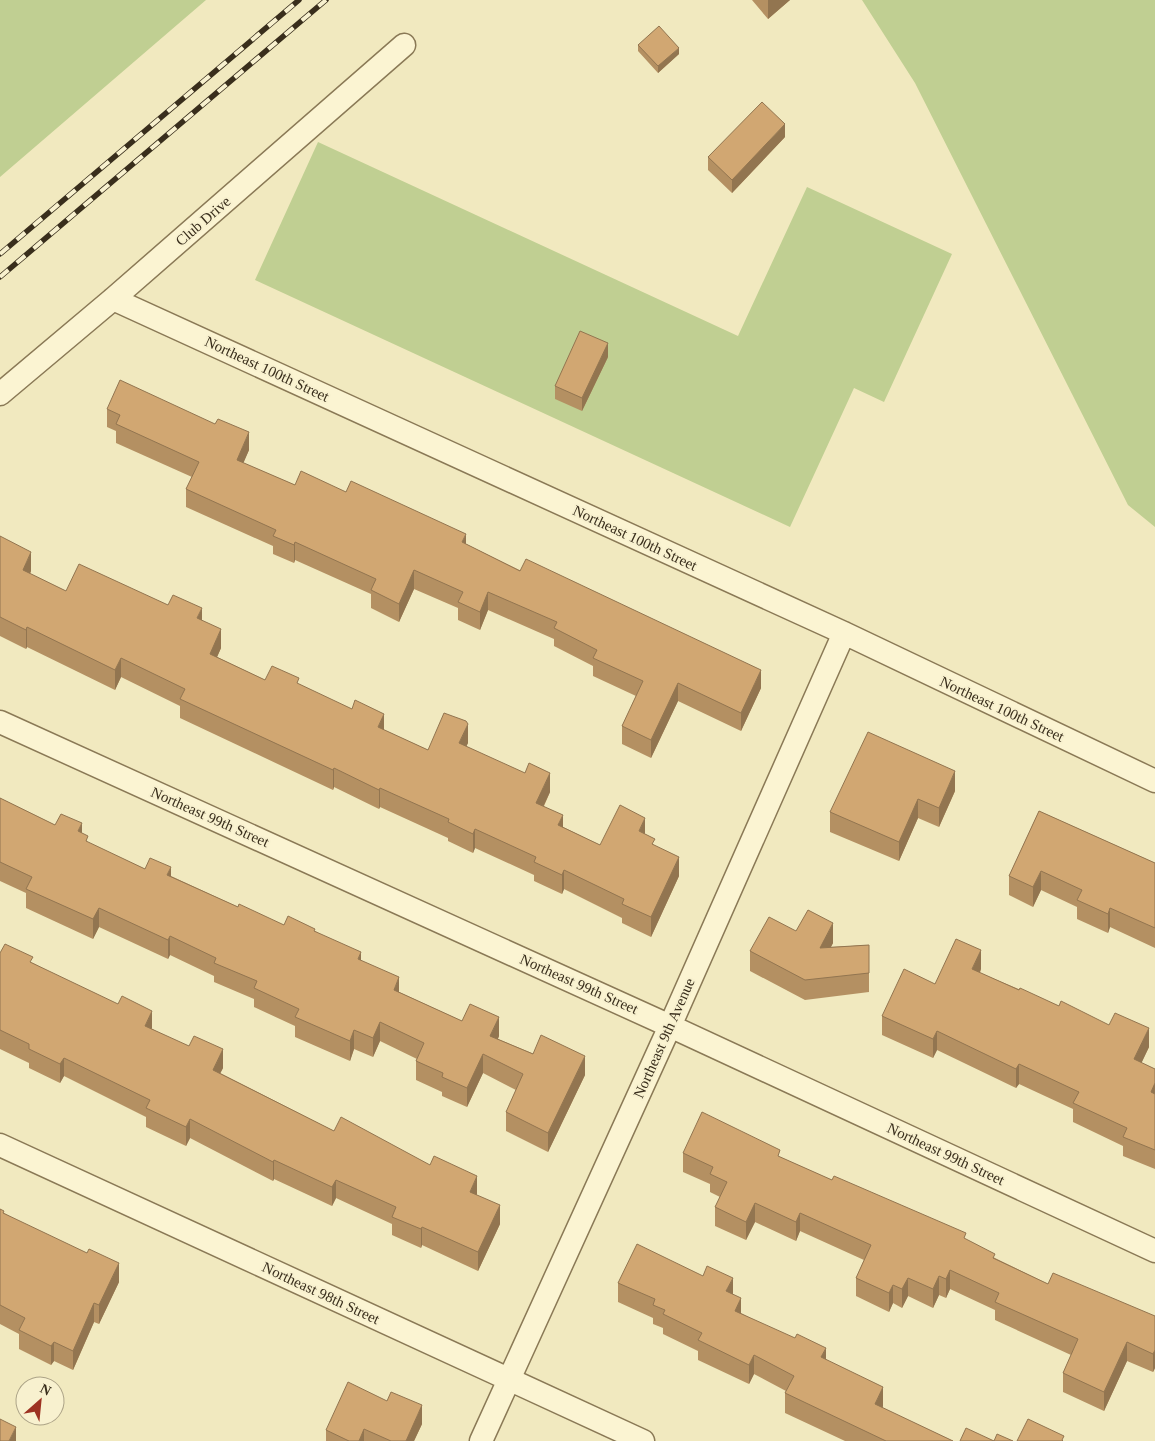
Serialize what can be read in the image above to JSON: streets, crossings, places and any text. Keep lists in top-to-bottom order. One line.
{"streets":{"street":["Club Drive","Northeast 100th Street","Northeast 99th Street","Northeast 9th Avenue","Northeast 98th Street"]},"crossings":[["Club Drive","Northeast 100th Street"],["Northeast 100th Street","Northeast 9th Avenue"],["Northeast 99th Street","Northeast 9th Avenue"],["Northeast 9th Avenue","Northeast 98th Street"]],"north":"top right"}
